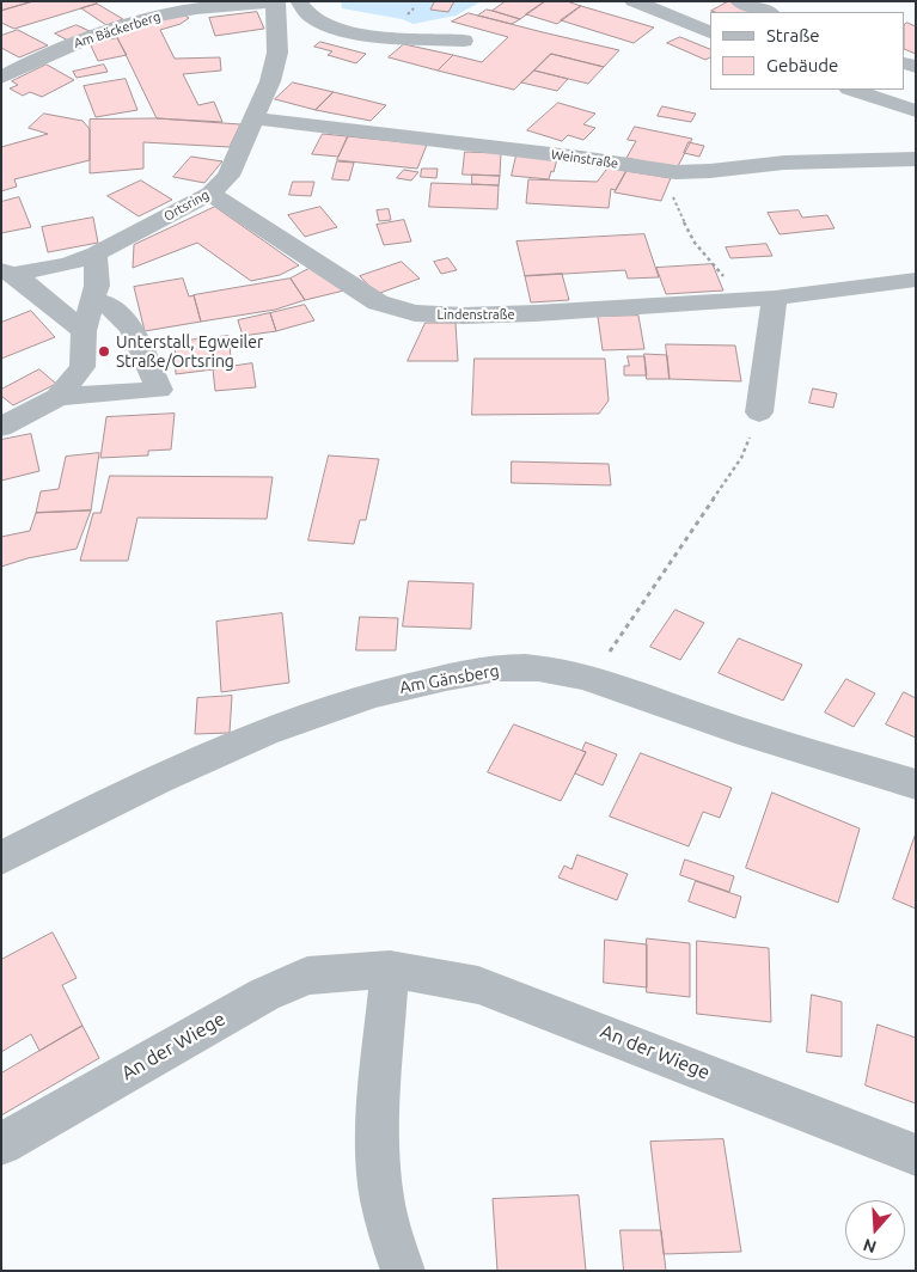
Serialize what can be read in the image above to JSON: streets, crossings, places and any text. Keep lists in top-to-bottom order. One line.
{"streets":{"street":["Am Bäckerberg","Weinstraße","Ortsring","Lindenstraße","Am Gänsberg","An der Wiege"]},"crossings":[["Am Bäckerberg","Ortsring"],["Weinstraße","Ortsring"],["Ortsring","Lindenstraße"]],"places":["Unterstall, Egweiler Straße/Ortsring"],"legend":["Straße","Gebäude"],"north":"bottom"}
